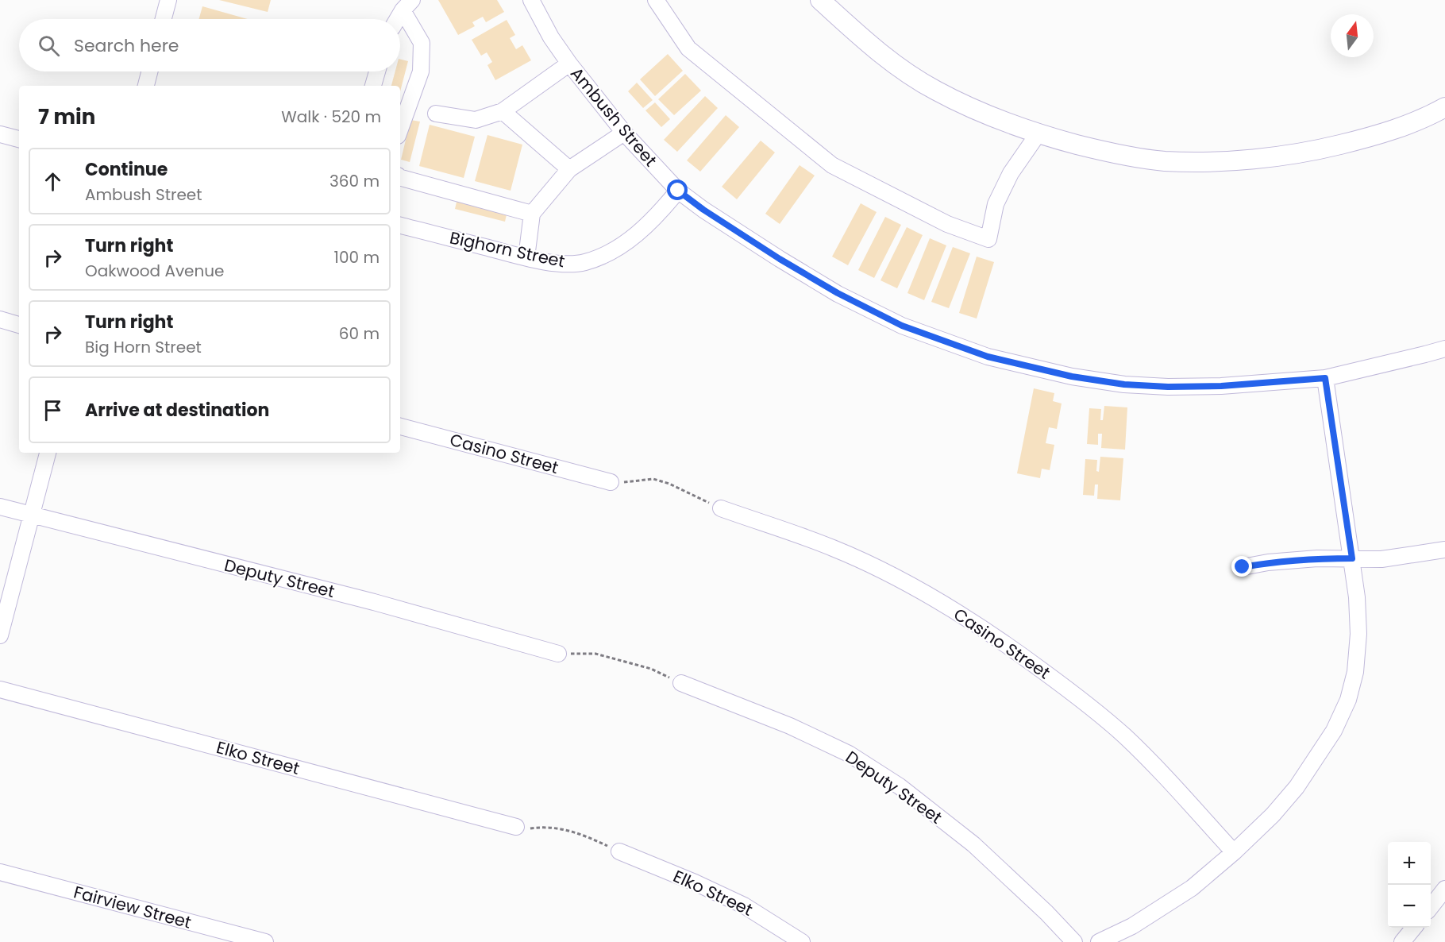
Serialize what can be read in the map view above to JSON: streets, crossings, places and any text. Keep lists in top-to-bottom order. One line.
{"streets":{"street":["Ambush Street","Bighorn Street","Casino Street","Deputy Street","Elko Street","Fairview Street"]},"crossings":[["Ambush Street","Bighorn Street"]],"north":"top","page":{"search":"Search here","heading":["7 min","Walk · 520 m"],"list":[["Continue","Ambush Street","360 m"],["Turn right","Oakwood Avenue","100 m"],["Turn right","Big Horn Street","60 m"],"Arrive at destination"],"map_buttons":["+","−"]}}
